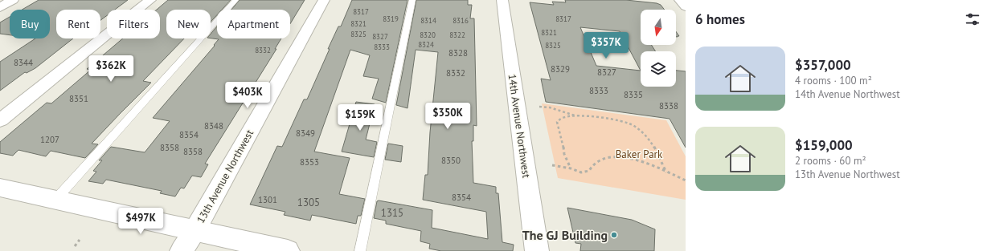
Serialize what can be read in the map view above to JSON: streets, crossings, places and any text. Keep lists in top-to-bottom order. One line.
{"streets":{"street":["14th Avenue Northwest","13th Avenue Northwest"]},"parks":["Baker Park"],"places":["The GJ Building"],"house_numbers":["8317","8319","8317","8314","8316","8321","8321","8325","8320","8322","8327","8324","8325","8333","8332","8328","8344","8329","8327","8332","8333","8335","8351","8338","8348","8349","8354","1207","8358","8358","8350","8353","8354","1301","1305","1315"],"north":"bottom","page":{"heading":"6 homes","chip":["Buy","Rent","Filters","New","Apartment"],"price":["$357K","$362K","$403K","$350K","$159K","$497K"],"list":[{"name":"$357,000","note":"4 rooms · 100 m² · 14th Avenue Northwest"},{"name":"$159,000","note":"2 rooms · 60 m² · 13th Avenue Northwest"}]}}
